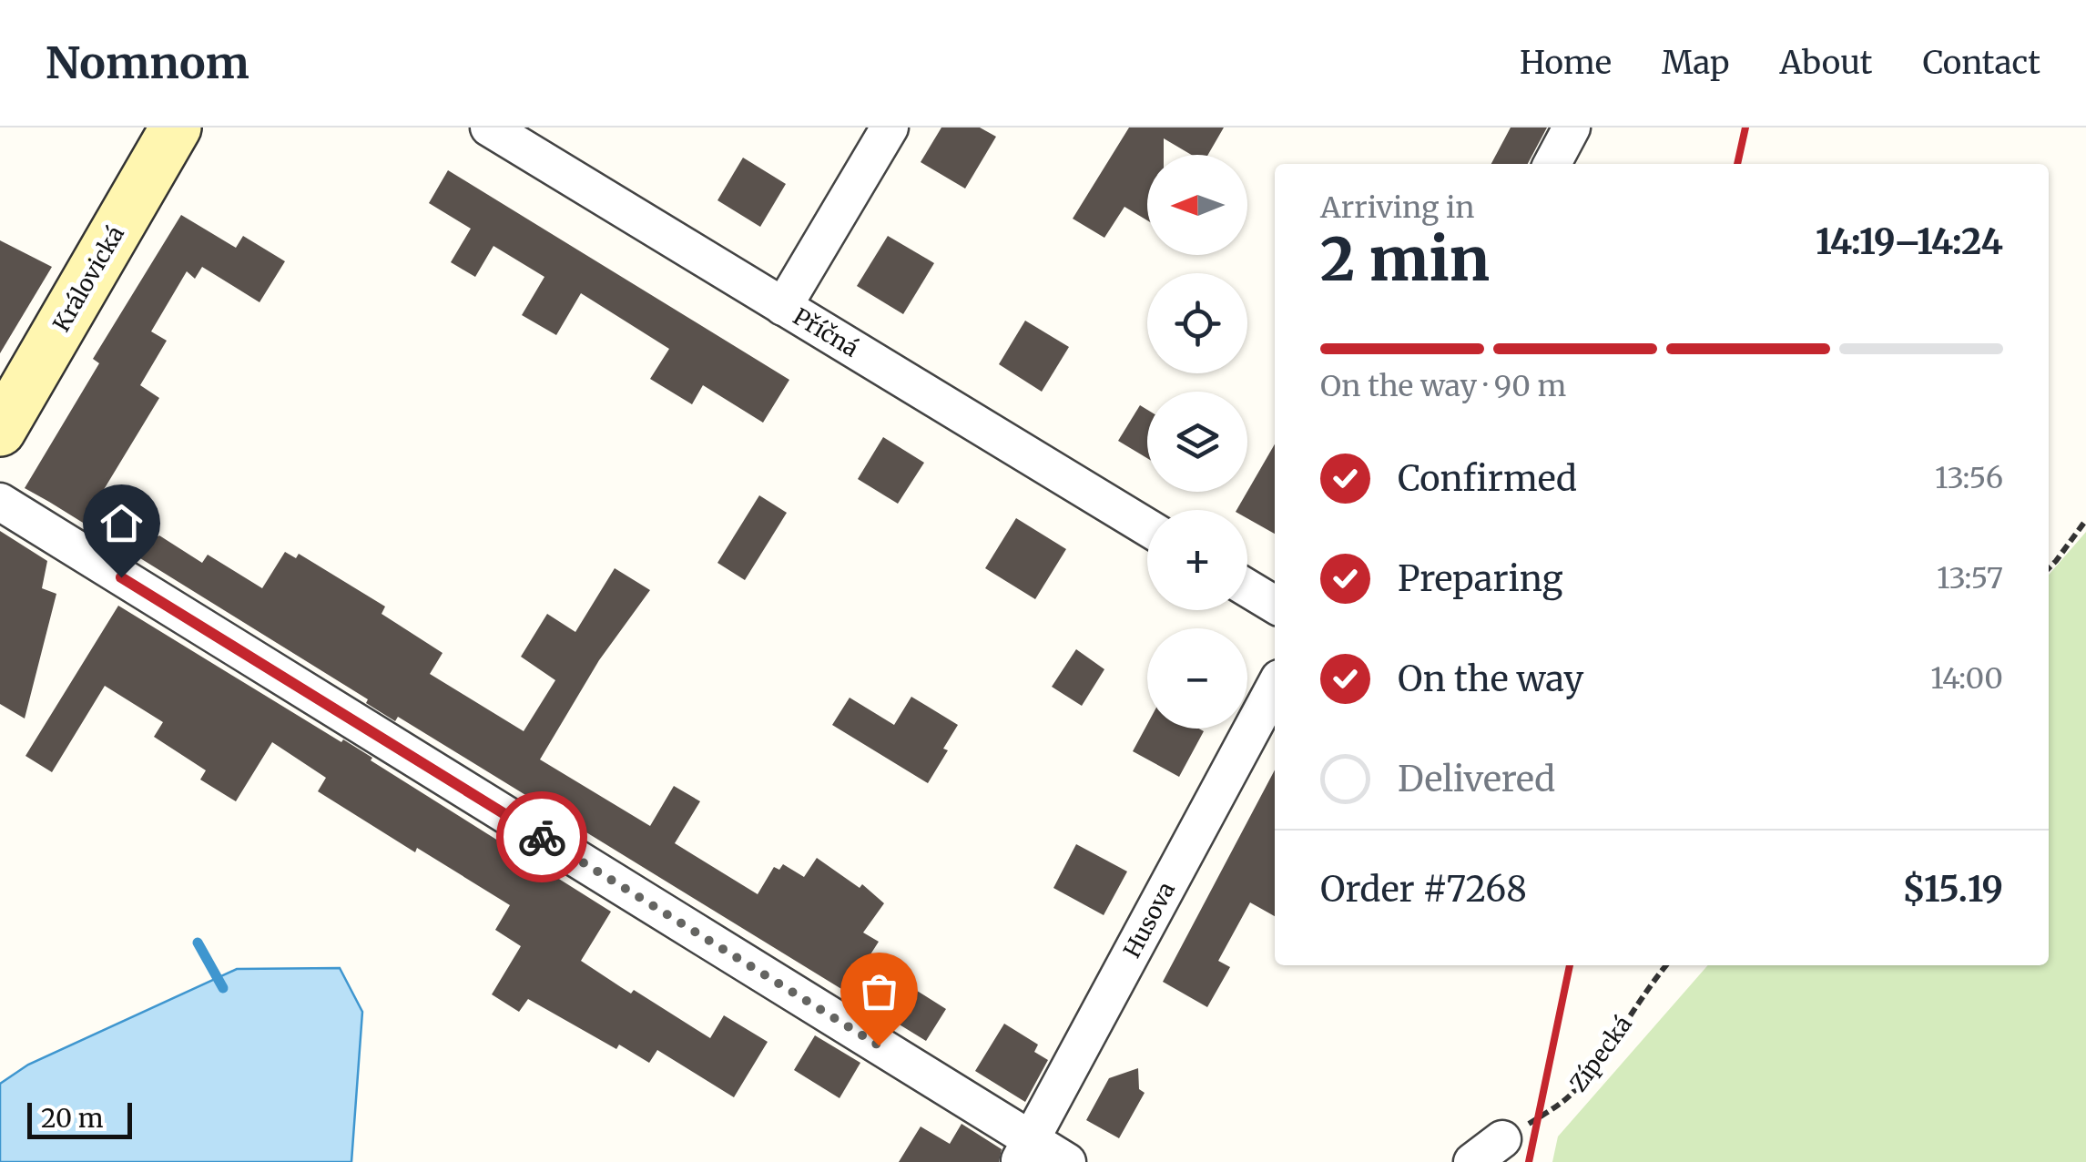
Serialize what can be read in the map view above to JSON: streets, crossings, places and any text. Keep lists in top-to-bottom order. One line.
{"streets":{"main road":["Královická"],"street":["Příčná","Husova"],"path":["Zípecká"]},"scale_bar":"20 m","north":"left","page":{"header":"Nomnom","nav":["Home","Map","About","Contact"],"map_buttons":["+","−"],"heading":["2 min","Arriving in","14:19–14:24"],"panel":["Order #7268","$15.19"],"bar":"On the way · 90 m","list":[["Confirmed","13:56"],["Preparing","13:57"],["On the way","14:00"],"Delivered"],"scale":"20 m"}}
